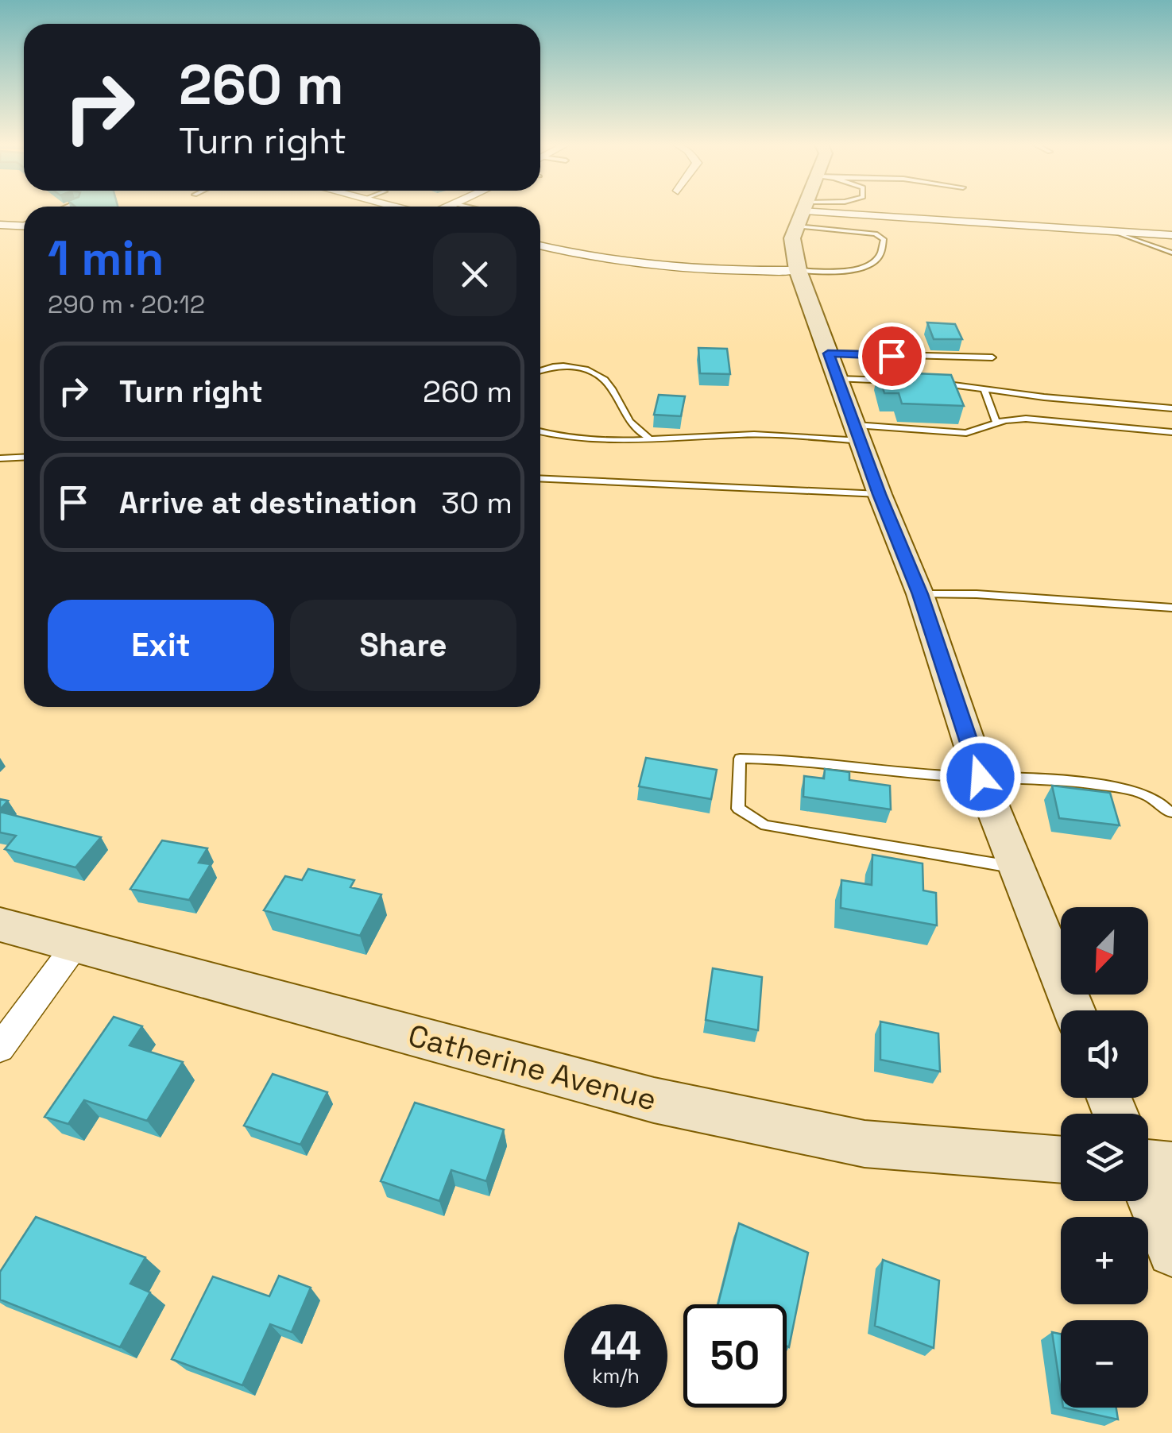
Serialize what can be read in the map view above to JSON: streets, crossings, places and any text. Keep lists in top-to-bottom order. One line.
{"streets":{"main road":["Catherine Avenue"]},"north":"bottom left","page":{"turn":["260 m","Turn right"],"heading":["1 min","290 m · 20:12"],"list":[{"name":"Turn right","value":"260 m"},{"name":"Arrive at destination","value":"30 m"}],"buttons":["Exit","Share"],"map_buttons":["+","−"],"speed":"44 km/h","limit":"50"}}
